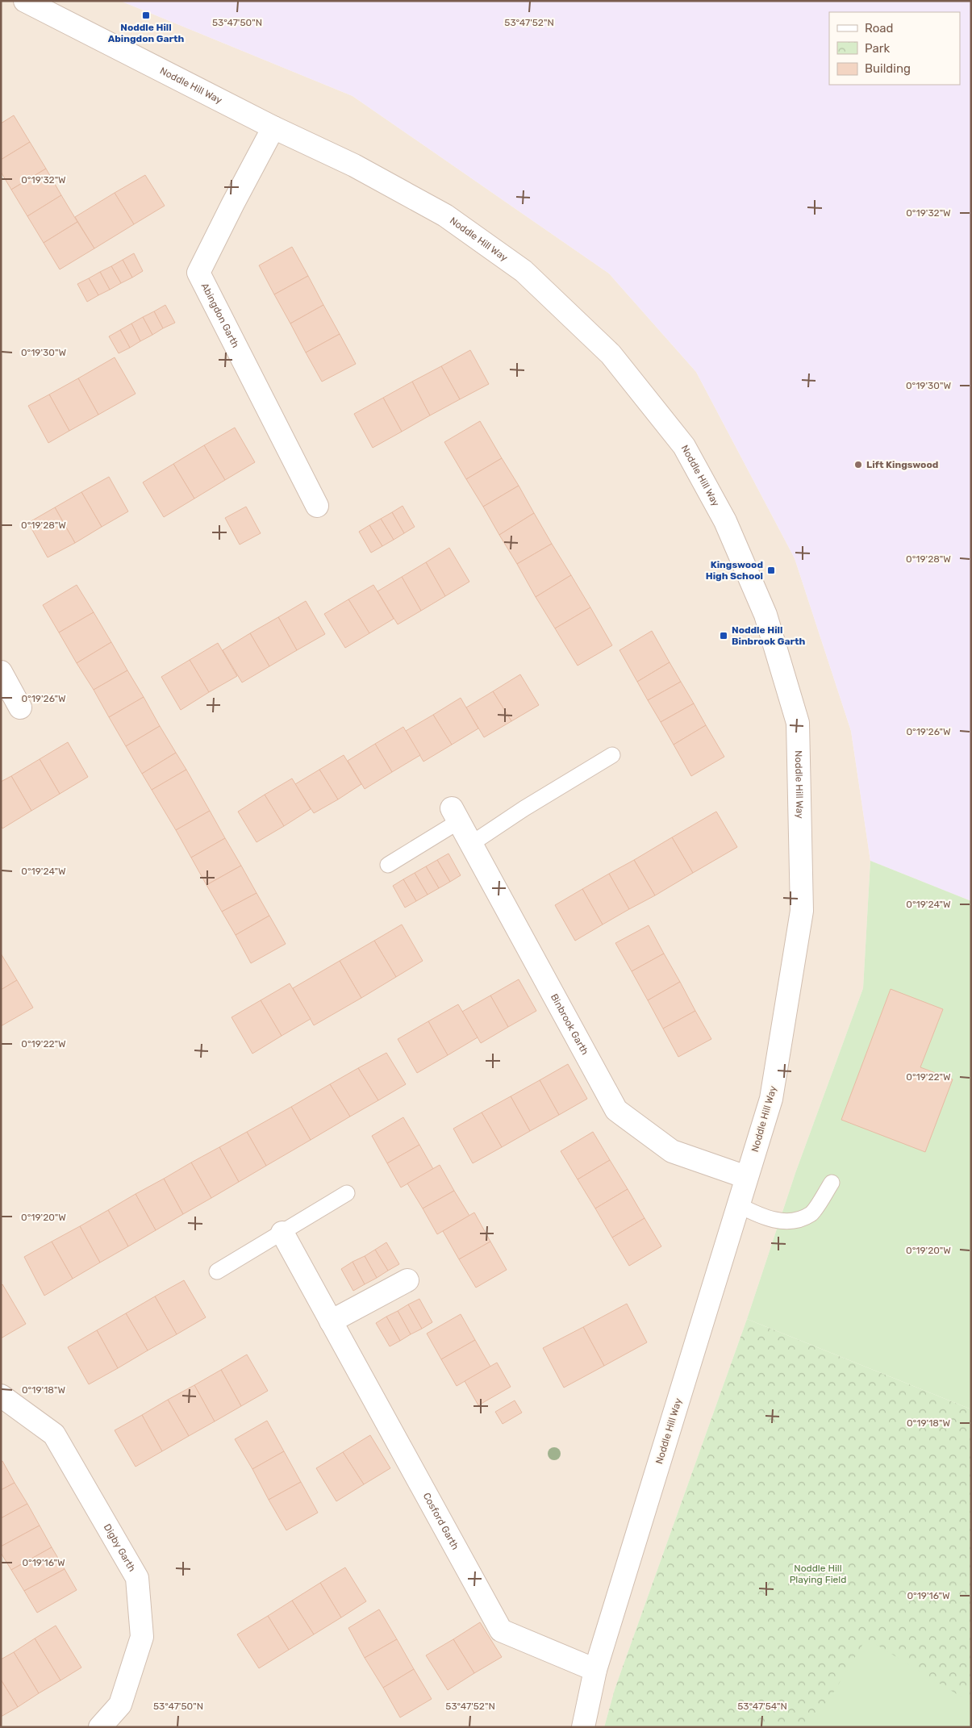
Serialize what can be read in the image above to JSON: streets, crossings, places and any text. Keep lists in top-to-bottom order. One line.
{"streets":{"street":["Noddle Hill Way","Abingdon Garth","Binbrook Garth","Cosford Garth","Digby Garth"]},"crossings":[["Noddle Hill Way","Abingdon Garth"],["Noddle Hill Way","Binbrook Garth"],["Noddle Hill Way","Cosford Garth"]],"parks":["Noddle Hill Playing Field"],"places":{"transit":["Noddle Hill Abingdon Garth","Kingswood High School","Noddle Hill Binbrook Garth"],"other":["Lift Kingswood"]},"legend":["Road","Park","Building"],"coordinates":["53°47'50\"N","53°47'52\"N","0°19'32\"W","0°19'30\"W","0°19'28\"W","0°19'26\"W","0°19'24\"W","0°19'22\"W","0°19'20\"W","0°19'18\"W","0°19'16\"W","53°47'54\"N"]}
